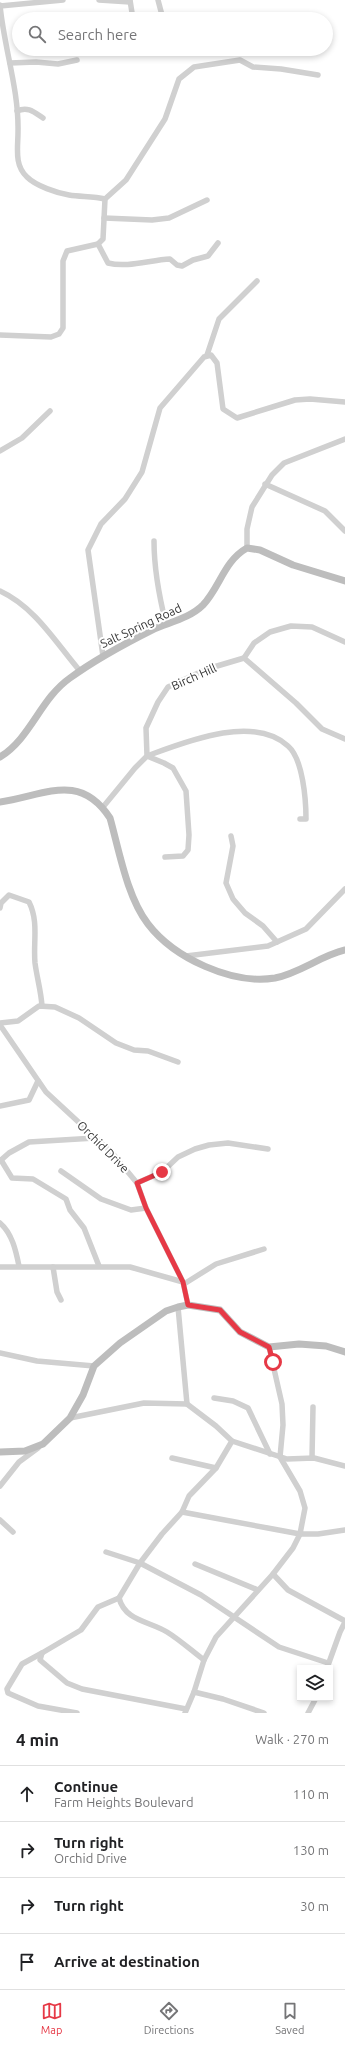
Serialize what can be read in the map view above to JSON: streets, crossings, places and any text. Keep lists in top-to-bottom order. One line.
{"streets":{"street":["Salt Spring Road","Birch Hill","Orchid Drive"]},"page":{"search":"Search here","heading":["4 min","Walk · 270 m"],"list":[["Continue","Farm Heights Boulevard","110 m"],["Turn right","Orchid Drive","130 m"],["Turn right","30 m"],"Arrive at destination"],"nav":["Map","Directions","Saved"]}}
